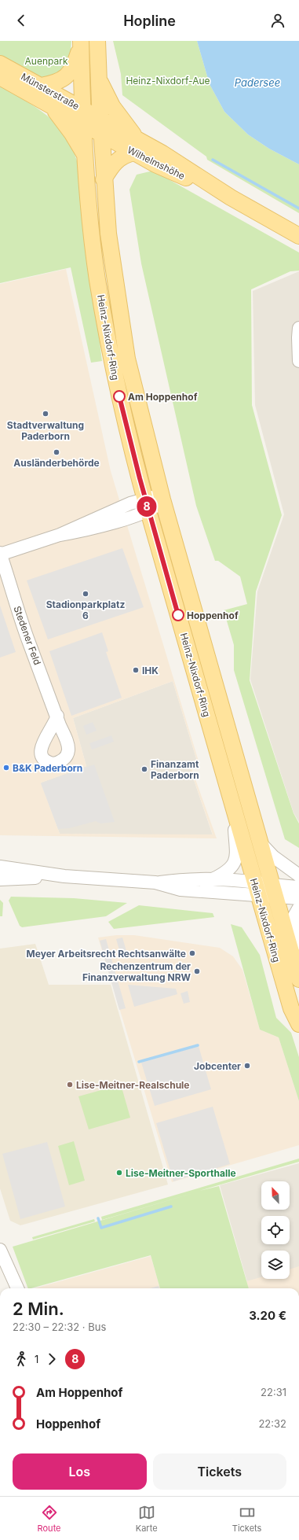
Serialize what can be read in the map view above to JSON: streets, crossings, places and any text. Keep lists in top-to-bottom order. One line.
{"streets":{"main road":["Münsterstraße","Wilhelmshöhe","Heinz-Nixdorf-Ring"],"street":["Stedener Feld"]},"crossings":[["Münsterstraße","Wilhelmshöhe"],["Münsterstraße","Heinz-Nixdorf-Ring"],["Wilhelmshöhe","Heinz-Nixdorf-Ring"],["Heinz-Nixdorf-Ring","Stedener Feld"]],"water":["Padersee"],"parks":["Auenpark","Heinz-Nixdorf-Aue"],"places":["Am Hoppenhof","Stadtverwaltung Paderborn","Ausländerbehörde","Stadionparkplatz 6","Hoppenhof","IHK","B&K Paderborn","Finanzamt Paderborn","Meyer Arbeitsrecht Rechtsanwälte","Rechenzentrum der Finanzverwaltung NRW","Jobcenter","Lise-Meitner-Realschule","Lise-Meitner-Sporthalle"],"lines":["bus line 8"],"north":"top left","page":{"header":"Hopline","on_map":"8","heading":["2 Min.","22:30 – 22:32 · Bus","3.20 €"],"legs":["1","8"],"list":[{"name":"Am Hoppenhof","value":"22:31"},{"name":"Hoppenhof","value":"22:32"}],"buttons":["Los","Tickets"],"tabs":["Route","Karte","Tickets"]}}
